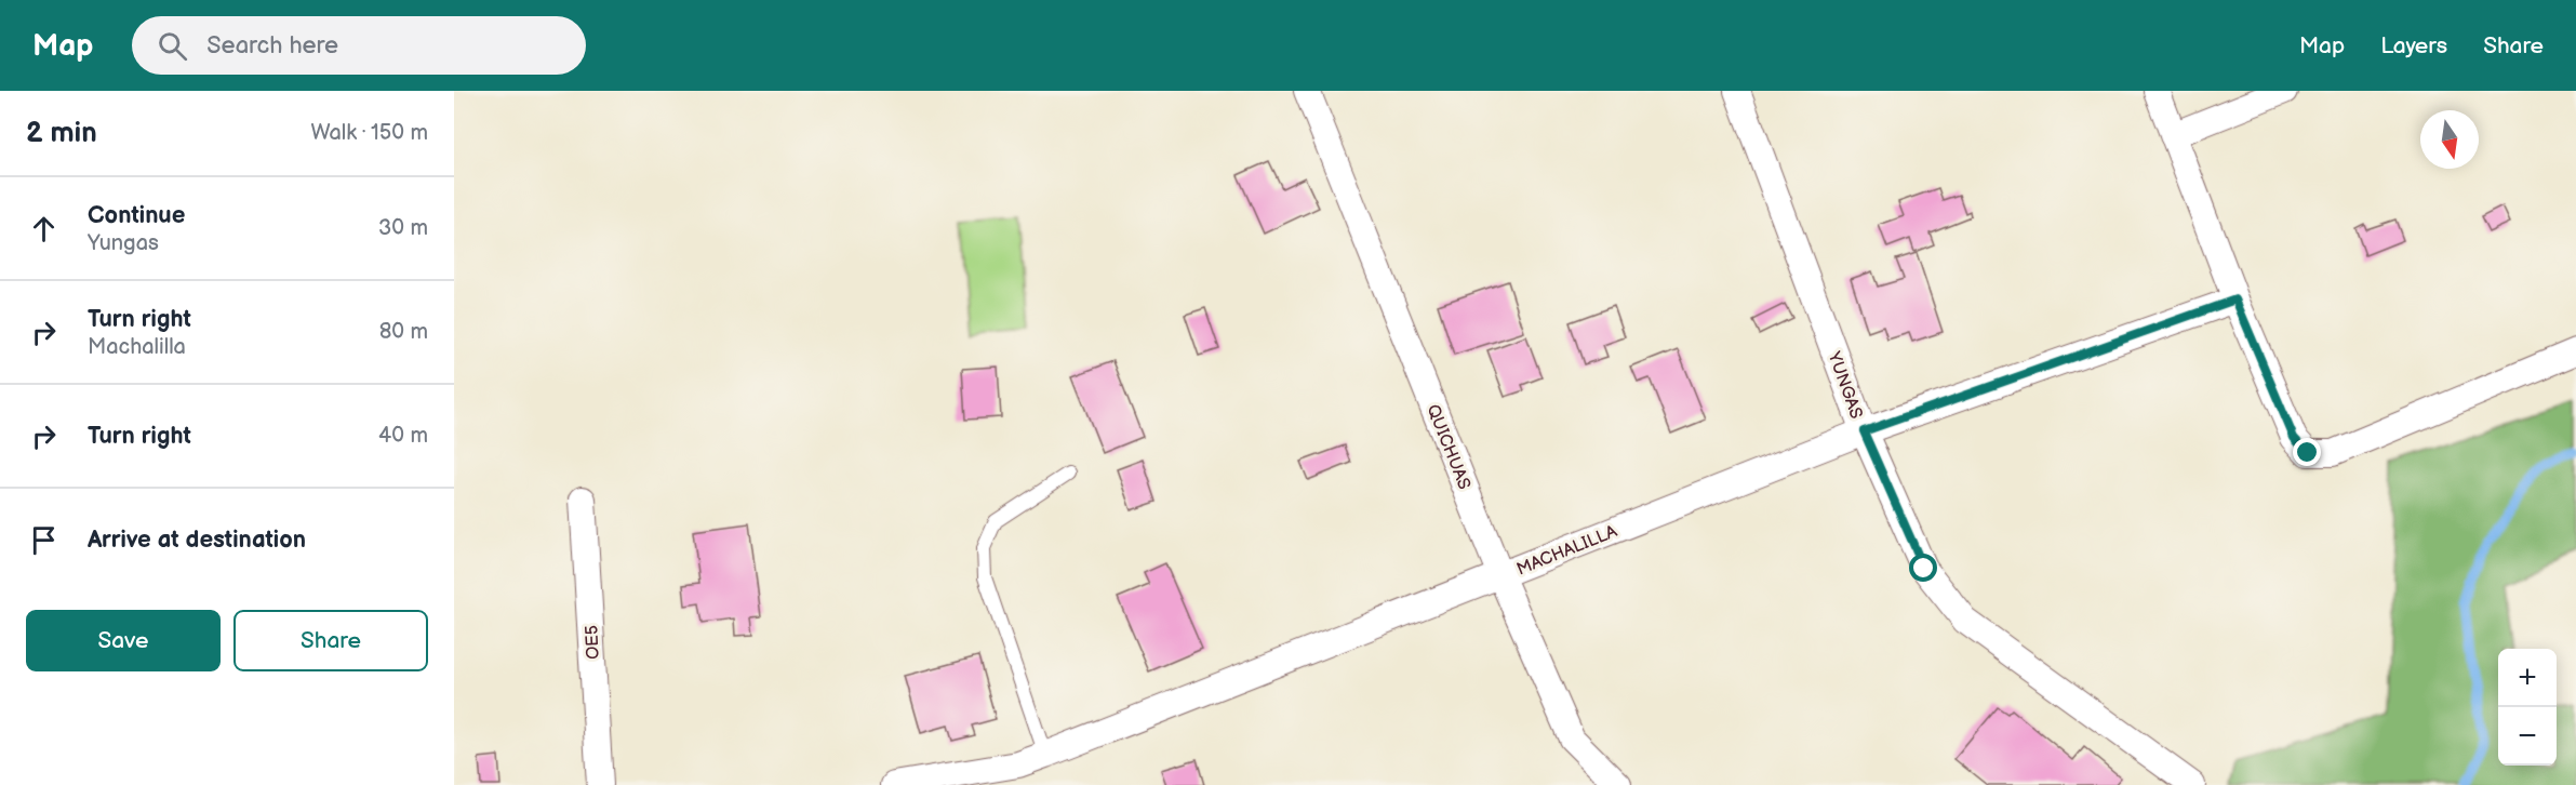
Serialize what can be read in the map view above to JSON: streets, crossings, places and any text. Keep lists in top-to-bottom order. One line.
{"streets":{"street":["YUNGAS","QUICHUAS","MACHALILLA","OE5"]},"crossings":[["YUNGAS","MACHALILLA"],["QUICHUAS","MACHALILLA"]],"north":"bottom","page":{"header":"Map","search":"Search here","nav":["Map","Layers","Share"],"heading":["2 min","Walk · 150 m"],"list":[["Continue","Yungas","30 m"],["Turn right","Machalilla","80 m"],["Turn right","40 m"],"Arrive at destination"],"buttons":["Save","Share"],"map_buttons":["+","−"]}}
